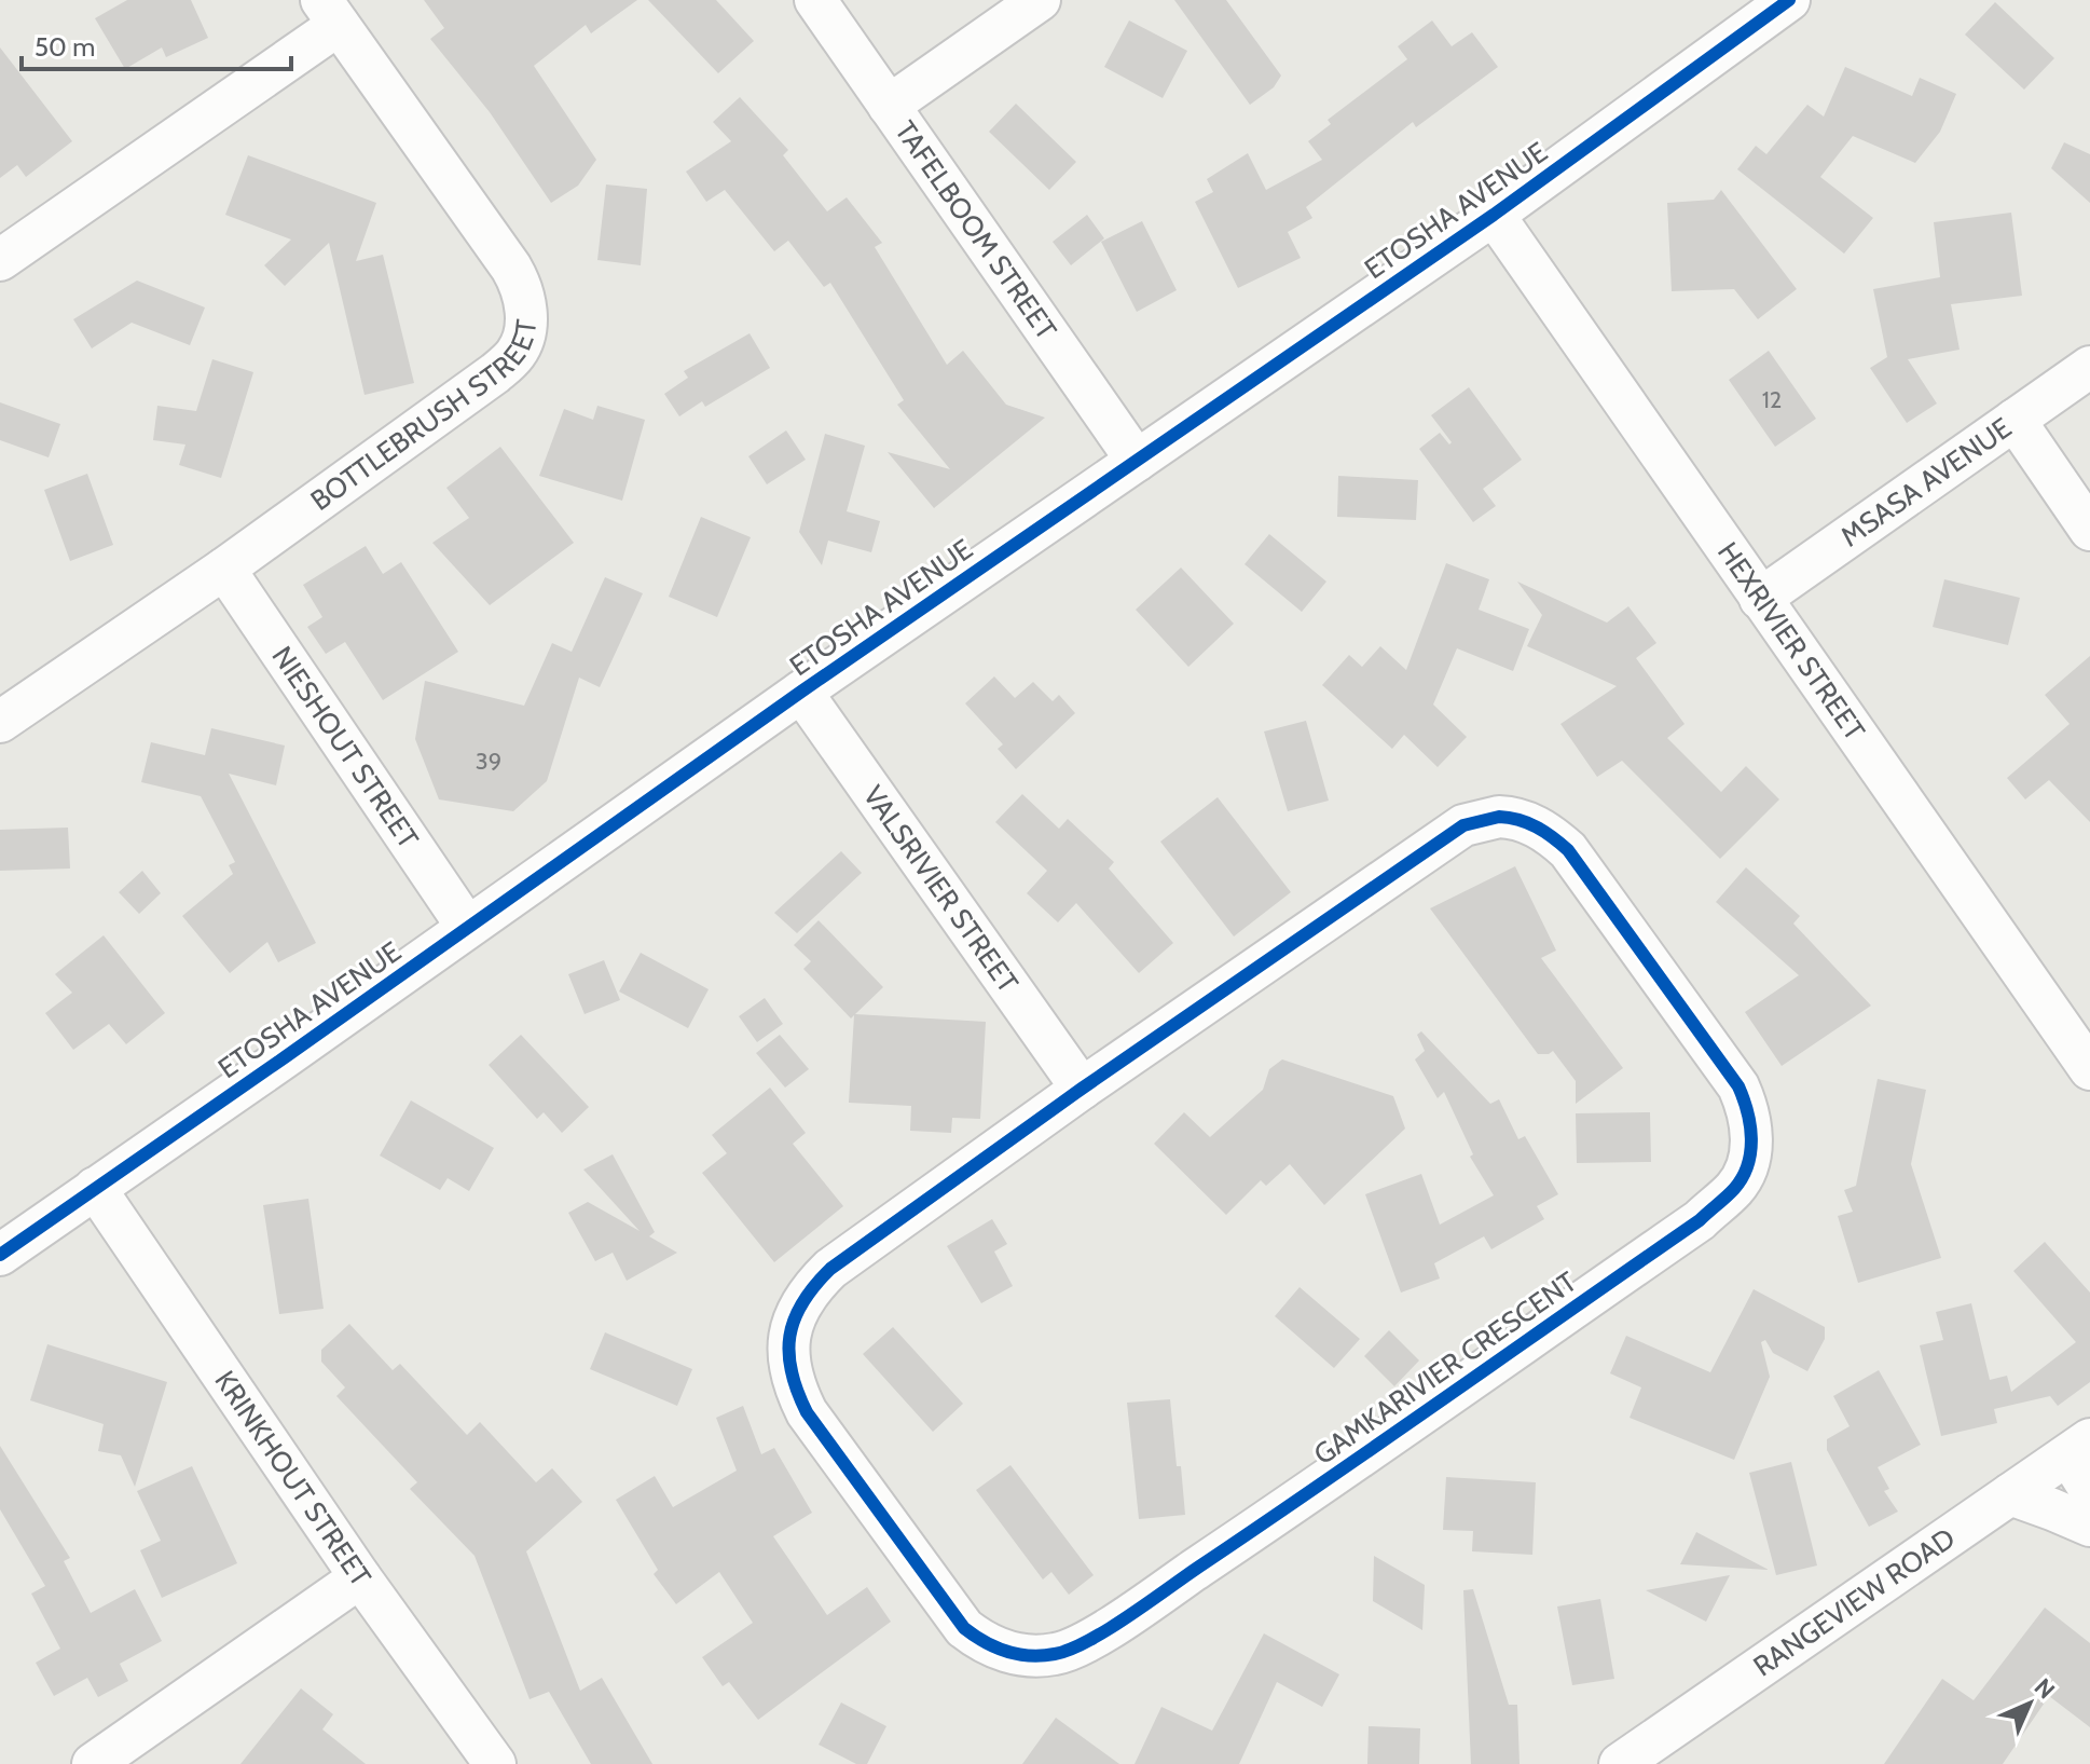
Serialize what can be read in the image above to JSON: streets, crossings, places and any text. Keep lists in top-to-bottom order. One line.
{"streets":{"street":["ETOSHA AVENUE","TAFELBOOM STREET","BOTTLEBRUSH STREET","MSASA AVENUE","HEXRIVIER STREET","NIESHOUT STREET","VALSRIVIER STREET","GAMKARIVIER CRESCENT","KRINKHOUT STREET","RANGEVIEW ROAD"]},"crossings":[["ETOSHA AVENUE","TAFELBOOM STREET"],["ETOSHA AVENUE","HEXRIVIER STREET"],["ETOSHA AVENUE","NIESHOUT STREET"],["ETOSHA AVENUE","VALSRIVIER STREET"],["ETOSHA AVENUE","KRINKHOUT STREET"],["BOTTLEBRUSH STREET","NIESHOUT STREET"],["MSASA AVENUE","HEXRIVIER STREET"],["VALSRIVIER STREET","GAMKARIVIER CRESCENT"]],"house_numbers":["12","39"],"scale_bar":"50 m","north":"top right"}
